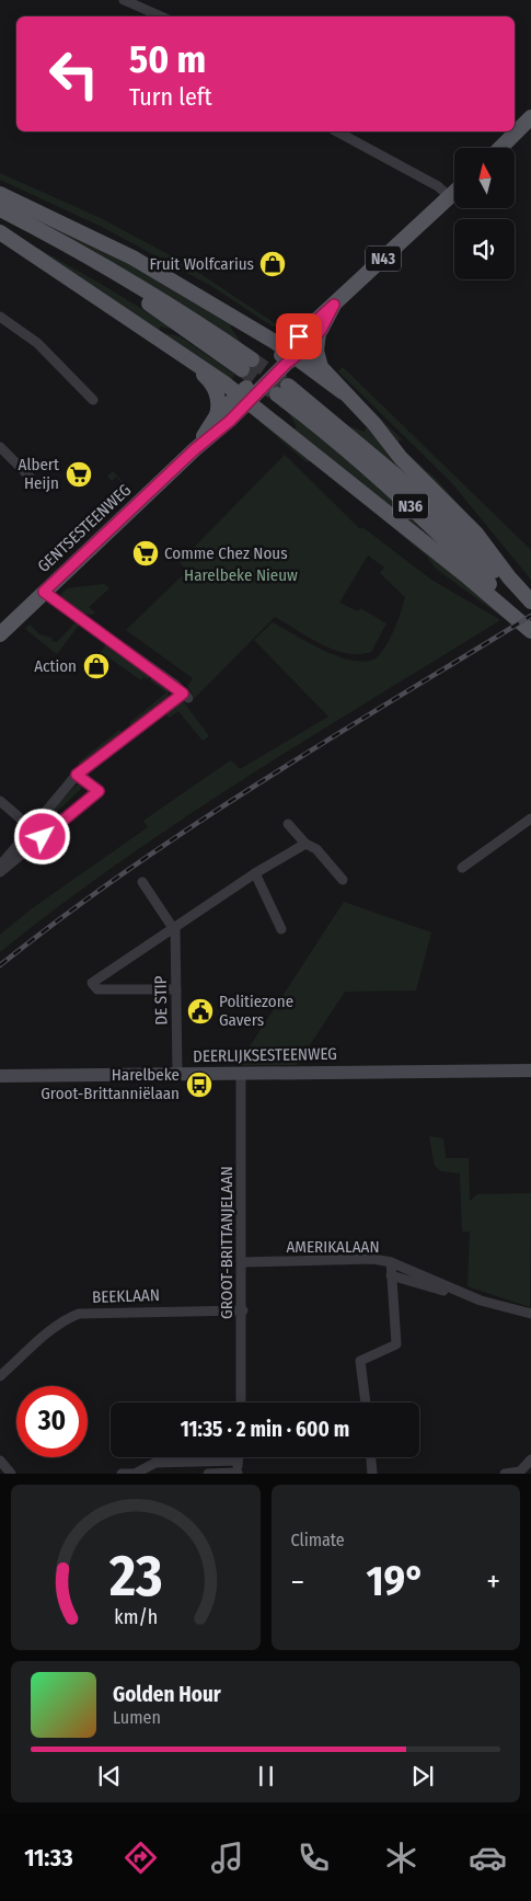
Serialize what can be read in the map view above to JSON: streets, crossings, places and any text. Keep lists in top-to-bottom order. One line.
{"streets":{"main road":["N43","N36","GENTSESTEENWEG","DEERLIJKSESTEENWEG"],"street":["DE STIP","GROOT-BRITTANJELAAN","AMERIKALAAN","BEEKLAAN"]},"crossings":[["DE STIP","DEERLIJKSESTEENWEG"],["DEERLIJKSESTEENWEG","GROOT-BRITTANJELAAN"],["GROOT-BRITTANJELAAN","AMERIKALAAN"],["GROOT-BRITTANJELAAN","BEEKLAAN"]],"parks":["Harelbeke Nieuw"],"places":{"shop":["Fruit Wolfcarius","Action"],"supermarket":["Albert Heijn","Comme Chez Nous"],"public building":["Politiezone Gavers"],"bus stop":["Harelbeke Groot-Brittanniëlaan"]},"north":"top","page":{"turn":["50 m","Turn left"],"limit":"30","trip":"11:35 · 2 min · 600 m","tile":"Climate","heat":["−","19°","+"],"song":["Golden Hour","Lumen"],"tabs":"11:33","gauge":["23","km/h"]}}
